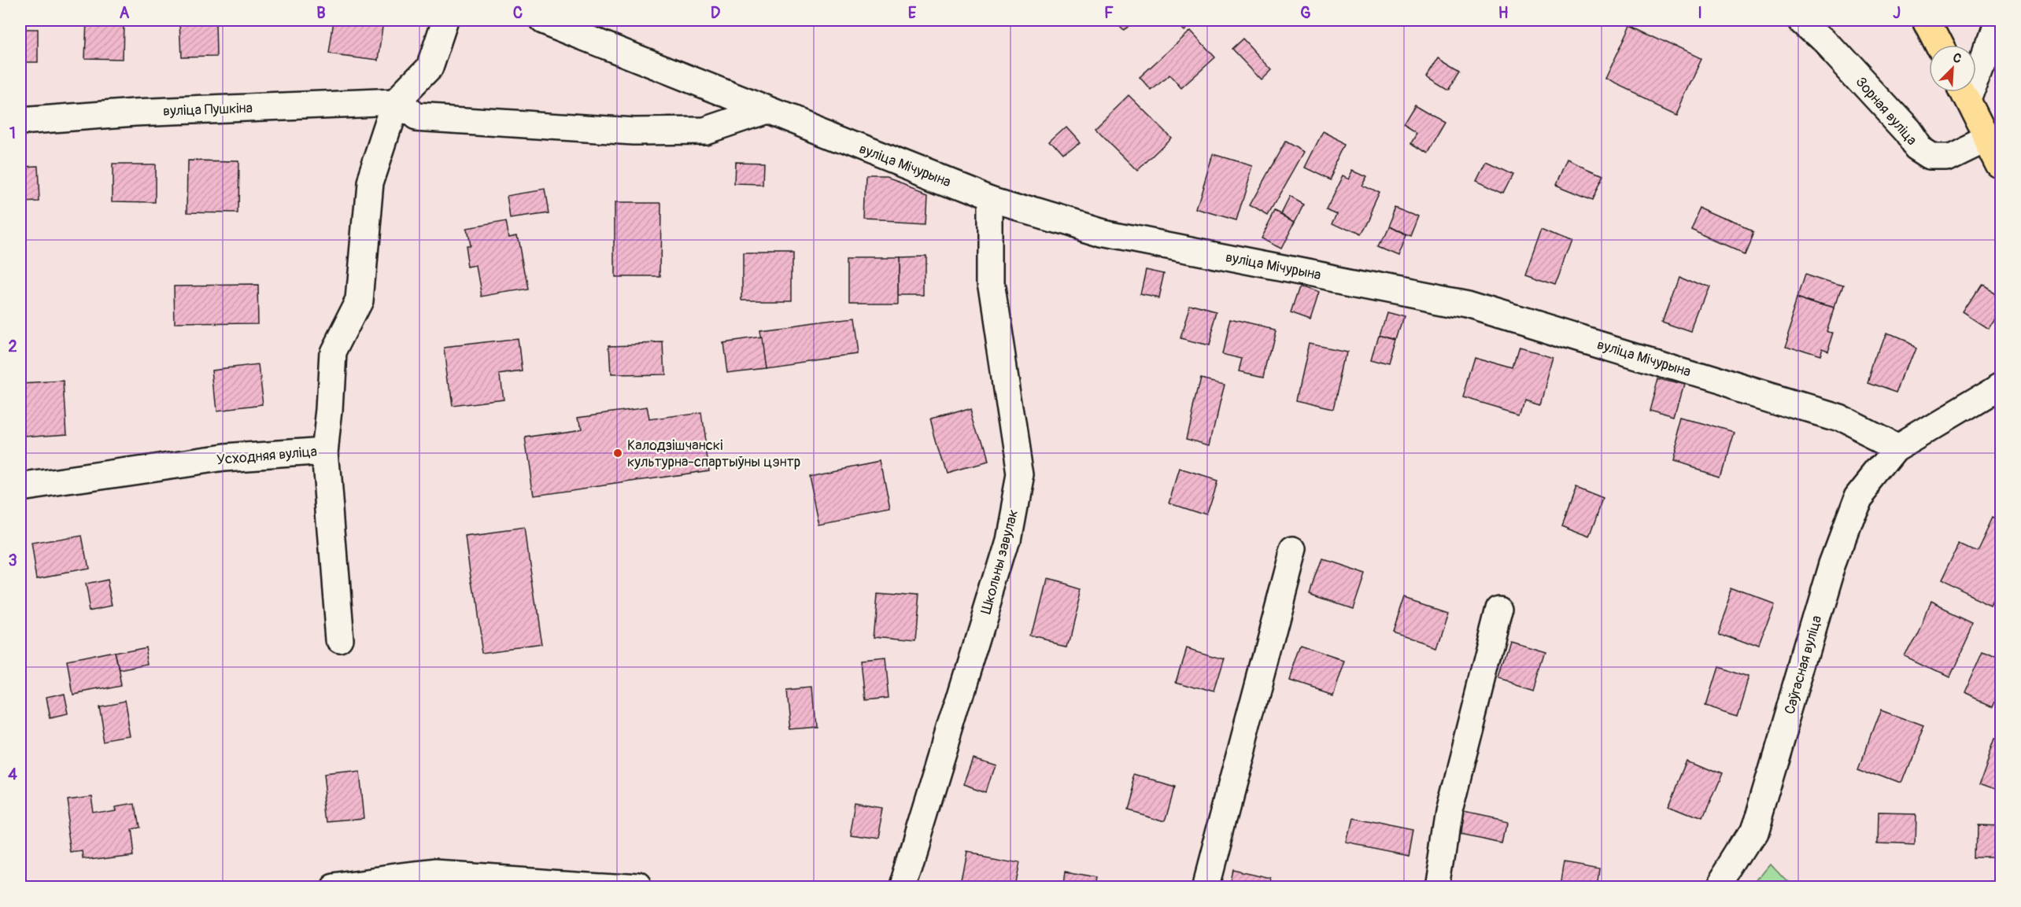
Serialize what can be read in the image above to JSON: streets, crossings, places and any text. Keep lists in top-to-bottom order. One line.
{"streets":{"street":["вуліца Пушкіна","Зорная вуліца","вуліца Мічурына","Усходняя вуліца","Школьны завулак","Саўгасная вуліца"]},"crossings":[["вуліца Пушкіна","Усходняя вуліца"],["вуліца Мічурына","Школьны завулак"],["вуліца Мічурына","Саўгасная вуліца"]],"places":["Калодзішчанскі культурна-спартыўны цэнтр"],"north":"top right","grid":{"columns":["A","B","C","D","E","F","G","H","I","J"],"rows":["1","2","3","4"]}}
